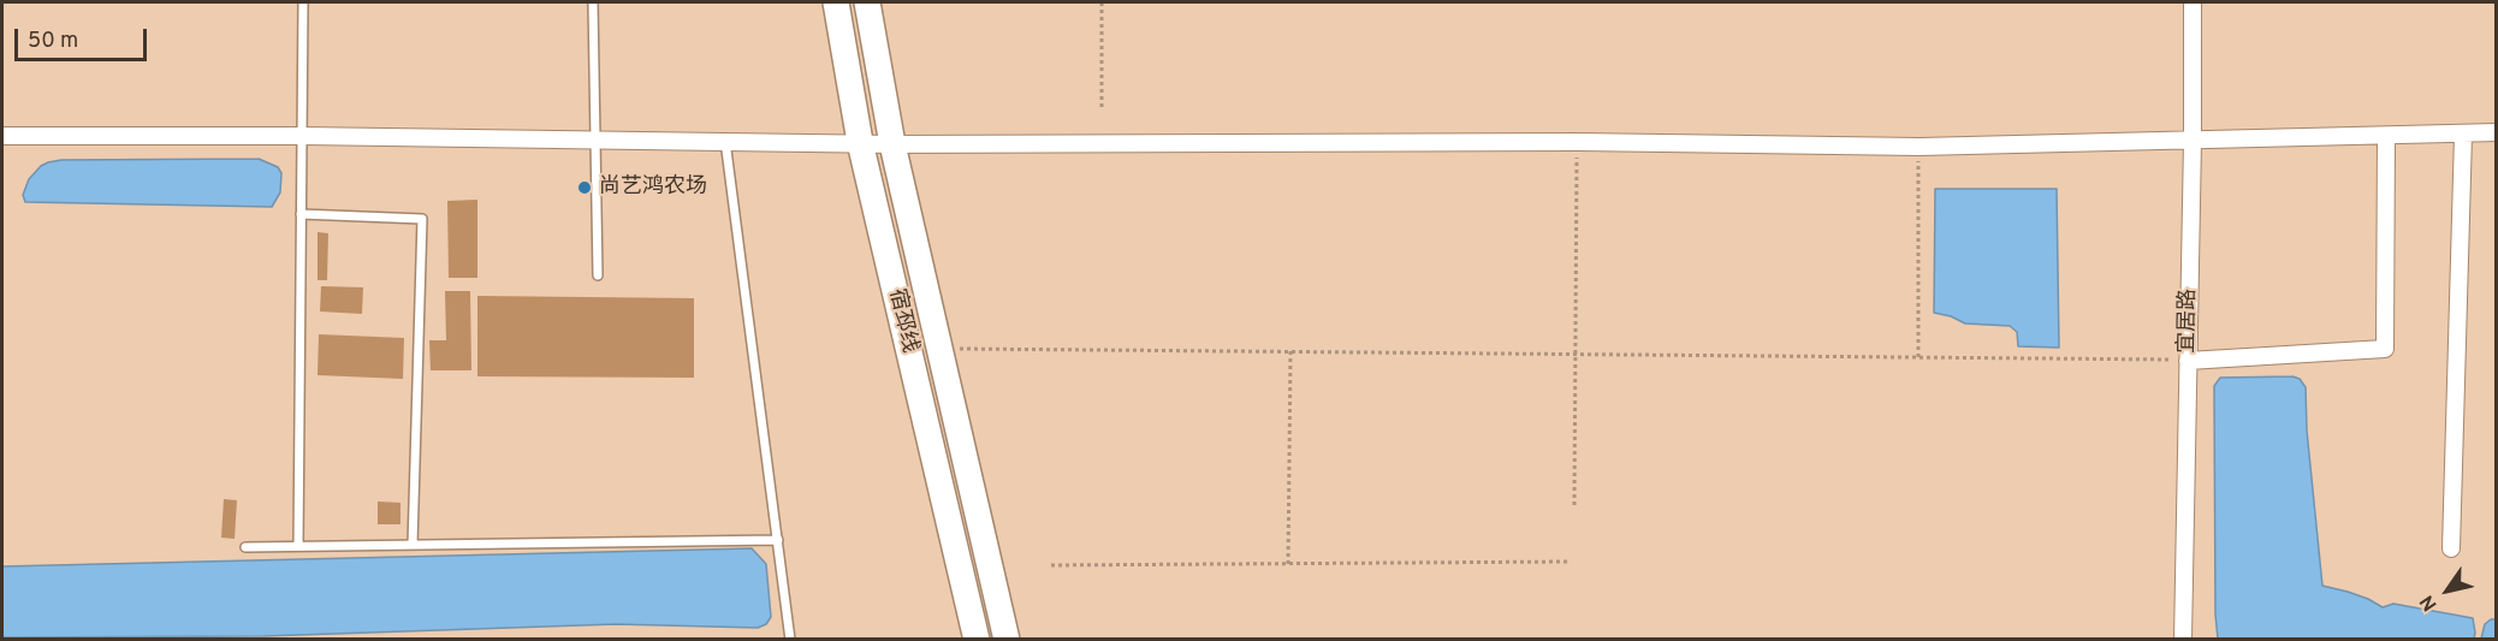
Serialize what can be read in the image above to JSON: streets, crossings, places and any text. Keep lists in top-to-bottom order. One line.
{"streets":{"main road":["宿邳线"],"street":["宜居路"]},"places":["尚艺鸿农场"],"scale_bar":"50 m","north":"bottom left"}
